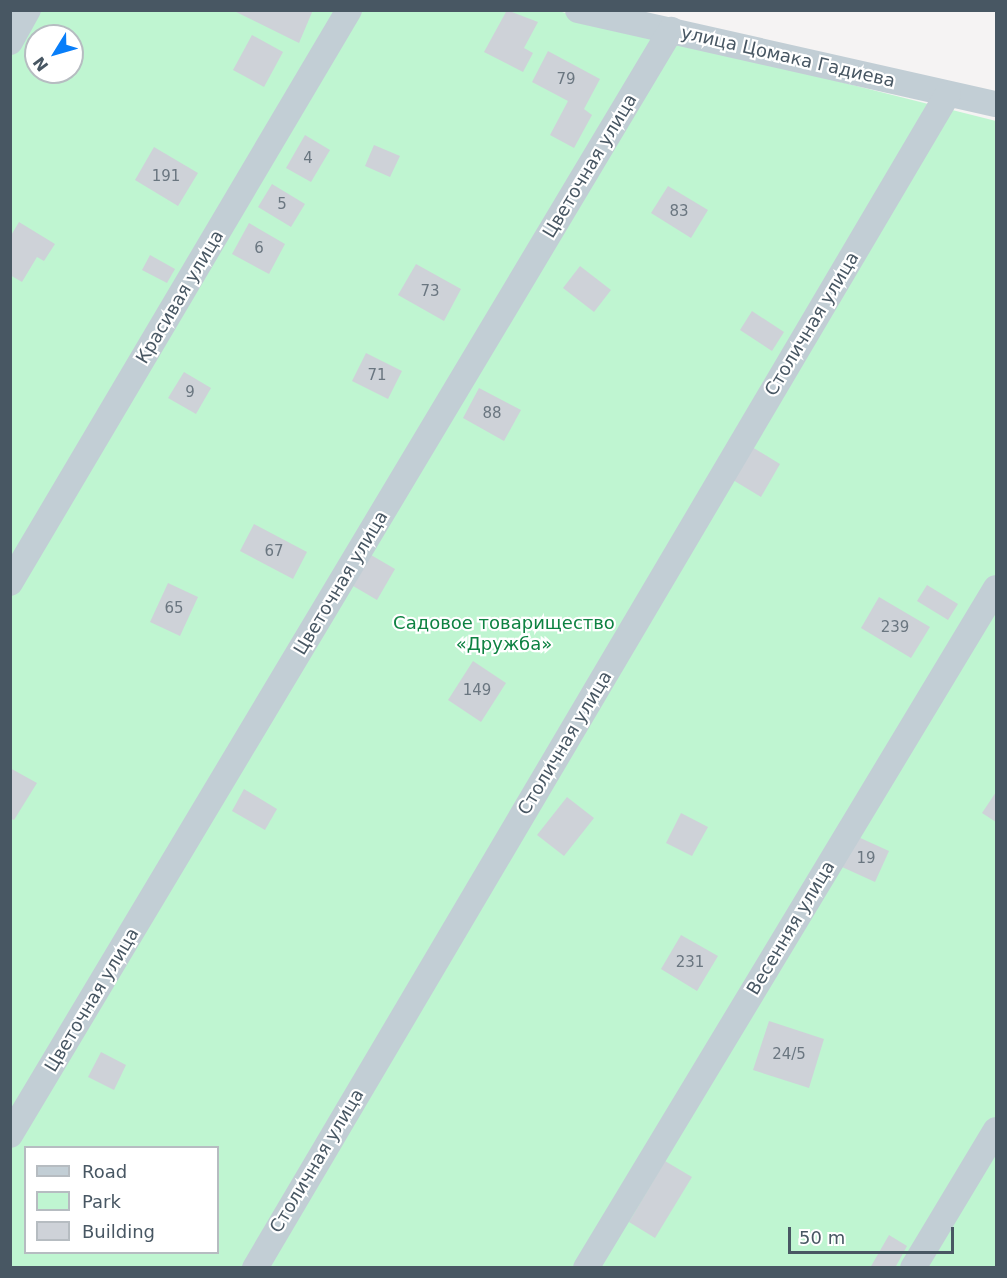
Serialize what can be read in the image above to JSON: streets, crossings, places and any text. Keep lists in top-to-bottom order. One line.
{"streets":{"street":["улица Цомака Гадиева","Цветочная улица","Красивая улица","Столичная улица","Весенняя улица"]},"crossings":[["улица Цомака Гадиева","Цветочная улица"],["улица Цомака Гадиева","Столичная улица"]],"parks":["Садовое товарищество «Дружба»"],"house_numbers":["79","4","191","5","83","6","73","71","9","88","67","65","239","149","19","231","24/5"],"legend":["Road","Park","Building"],"scale_bar":"50 m","north":"bottom left"}
